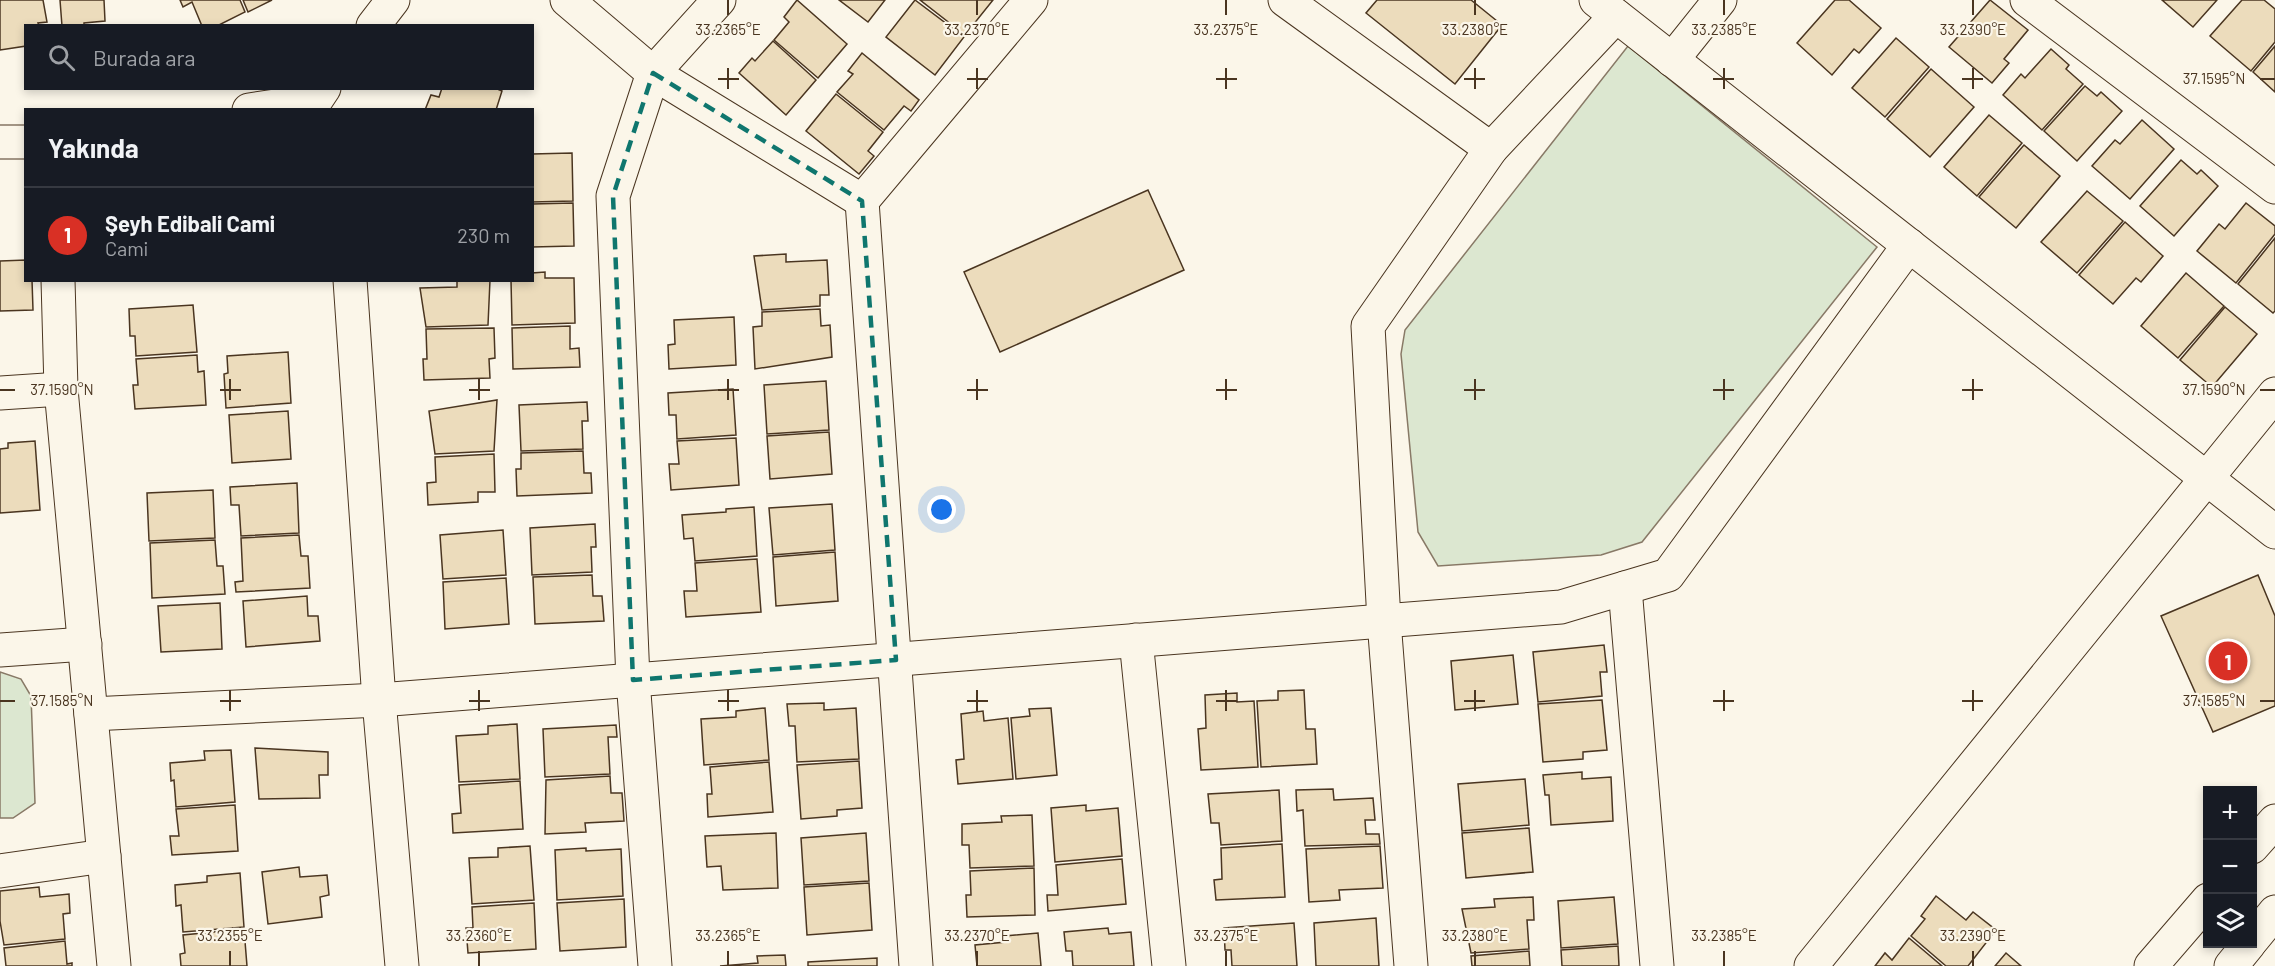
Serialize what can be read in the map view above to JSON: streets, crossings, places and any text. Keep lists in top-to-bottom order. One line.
{"page":{"search":"Burada ara","heading":"Yakında","list":[{"mark":"1","name":"Şeyh Edibali Cami","note":"Cami","value":"230 m"}],"pins":"1","map_buttons":["+","−"]},"coordinates":["33.2365°E","33.2370°E","33.2375°E","33.2380°E","33.2385°E","33.2390°E","37.1595°N","37.1590°N","37.1585°N","33.2355°E","33.2360°E"]}
